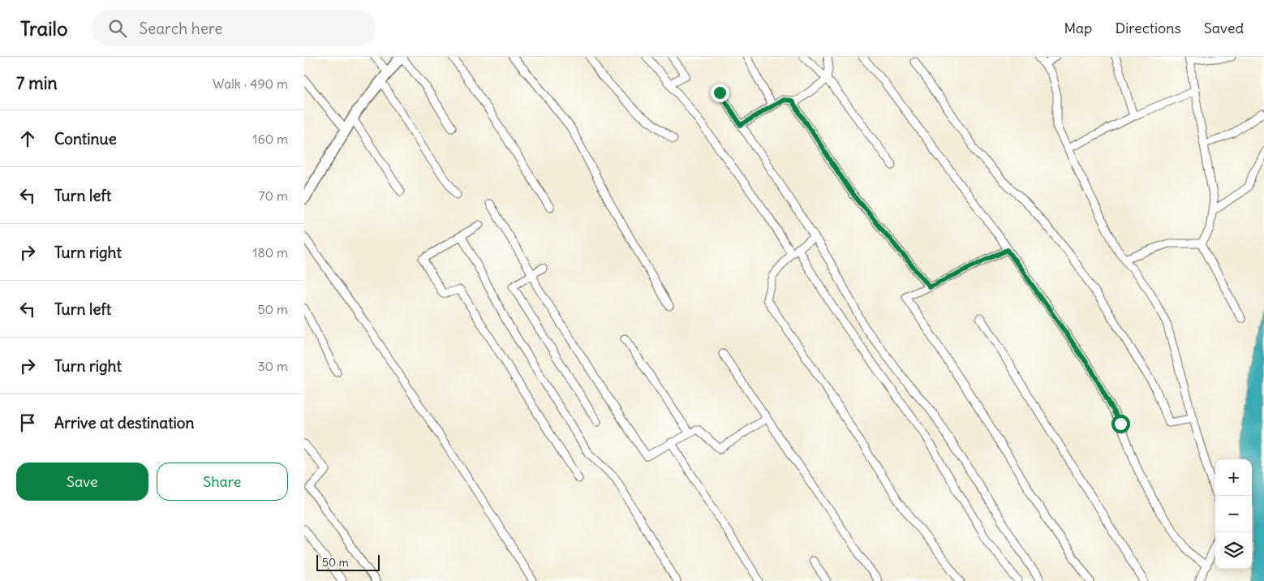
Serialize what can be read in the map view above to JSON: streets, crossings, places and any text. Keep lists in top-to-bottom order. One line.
{"scale_bar":"50 m","page":{"header":"Trailo","search":"Search here","nav":["Map","Directions","Saved"],"heading":["7 min","Walk · 490 m"],"list":[["Continue","160 m"],["Turn left","70 m"],["Turn right","180 m"],["Turn left","50 m"],["Turn right","30 m"],"Arrive at destination"],"buttons":["Save","Share"],"map_buttons":["+","−"],"scale":"50 m"}}
